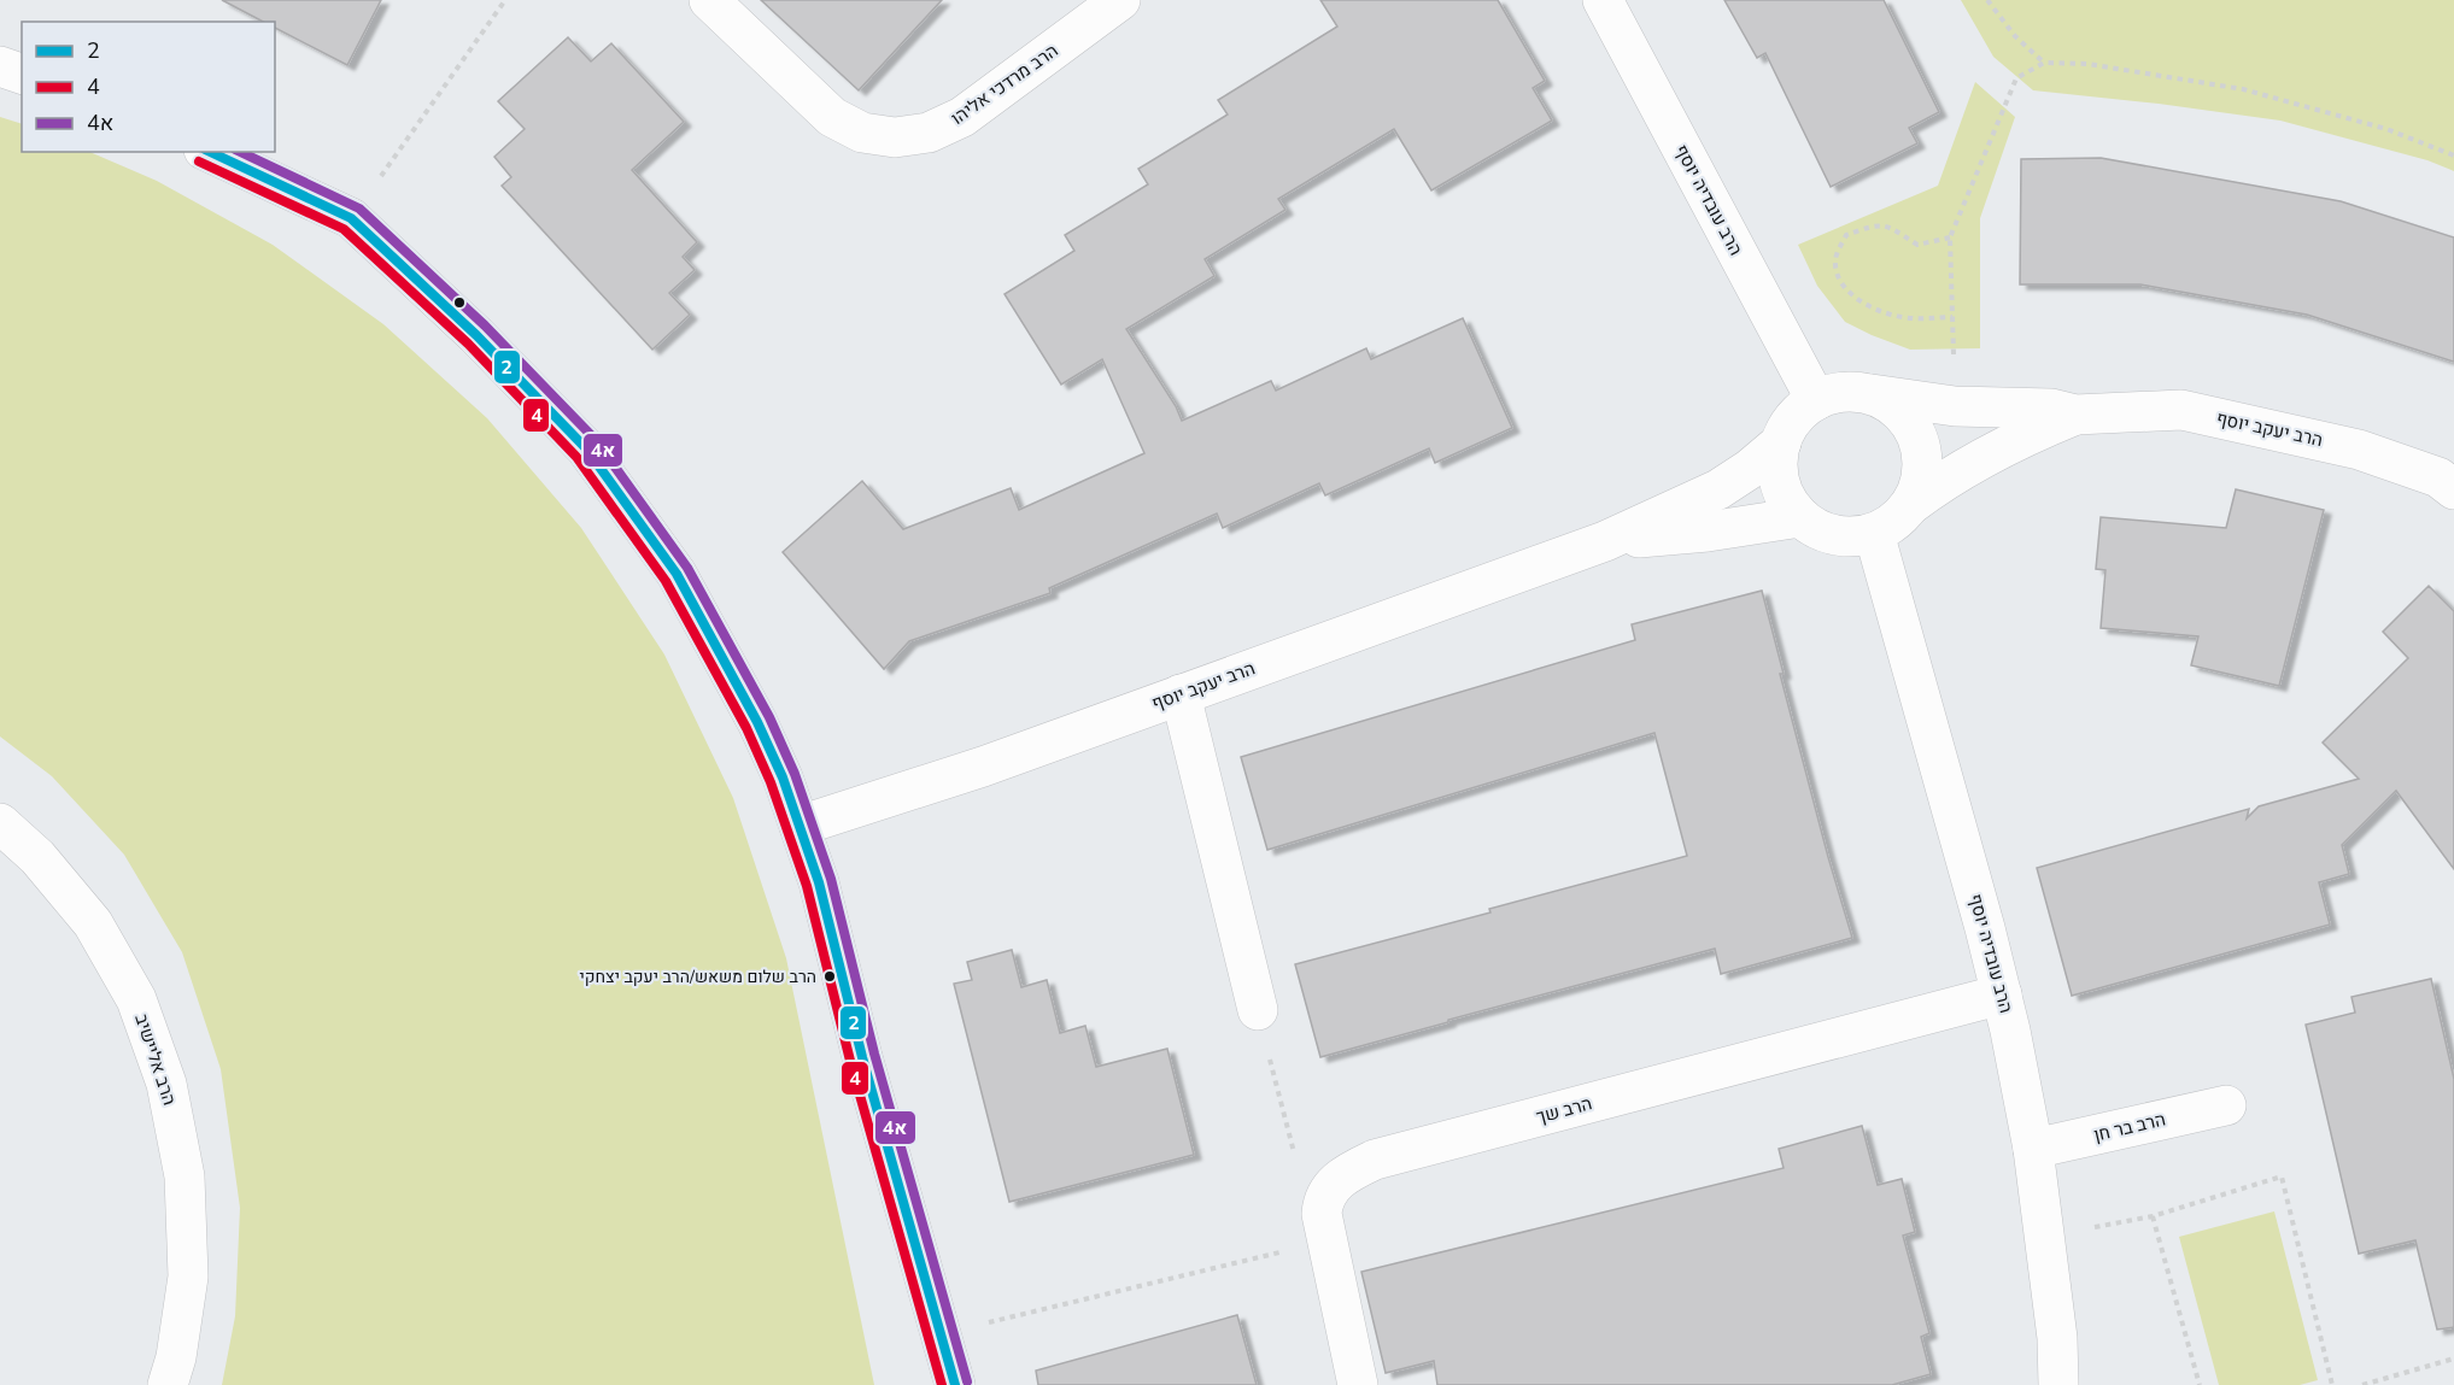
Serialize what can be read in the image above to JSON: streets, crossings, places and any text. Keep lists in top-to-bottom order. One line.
{"streets":{"street":["הרב מרדכי אליהו","הרב עובדיה יוסף","הרב יעקב יוסף","הרב אליישיב","הרב שך","הרב בר חן"]},"crossings":[["הרב עובדיה יוסף","הרב יעקב יוסף"],["הרב עובדיה יוסף","הרב שך"],["הרב עובדיה יוסף","הרב בר חן"]],"places":["הרב שלום משאש/הרב יעקב יצחקי"],"lines":["transit line 2","transit line 4א","transit line 4"],"legend":["2","4","4א"]}
